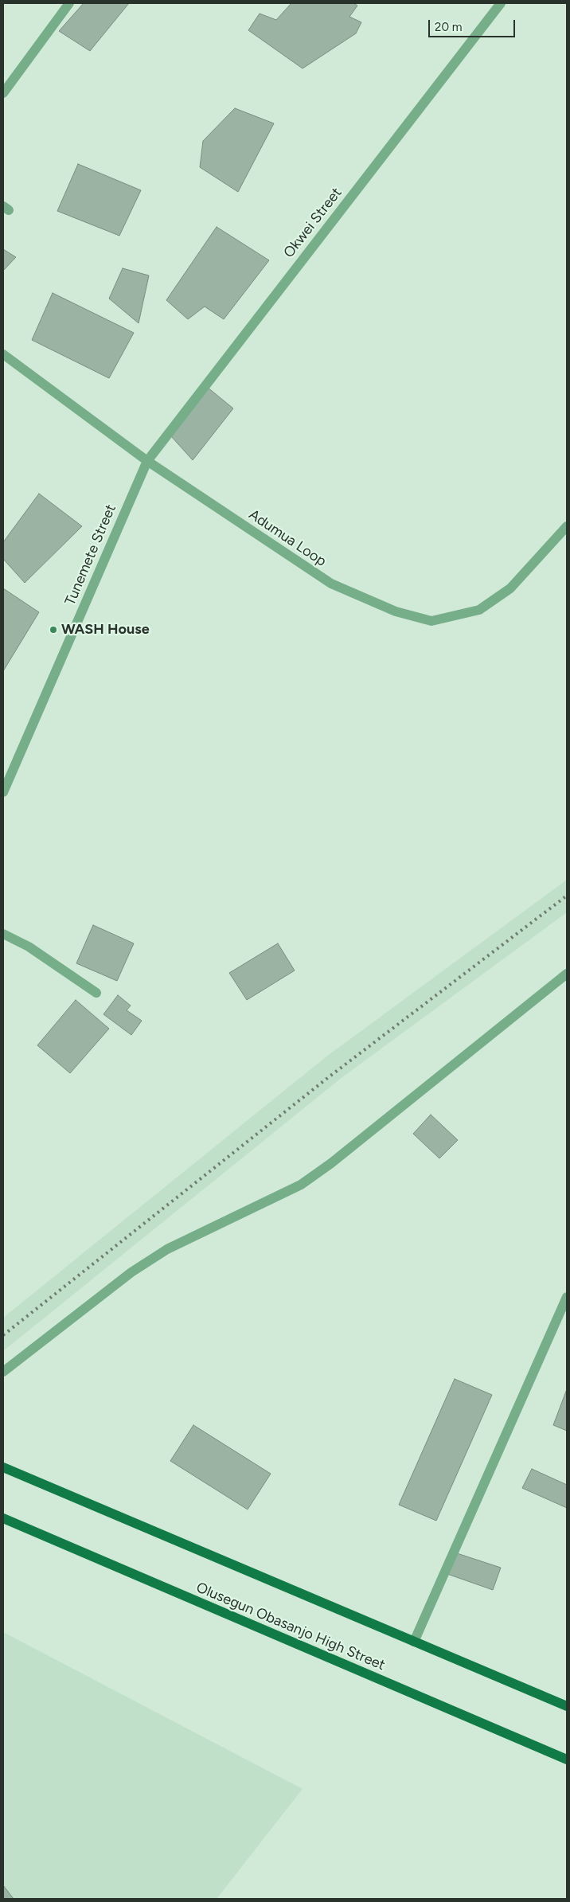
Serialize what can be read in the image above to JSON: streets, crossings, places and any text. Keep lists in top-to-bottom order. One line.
{"streets":{"main road":["Olusegun Obasanjo High Street"],"street":["Okwei Street","Adumua Loop","Tunemete Street"]},"crossings":[["Okwei Street","Adumua Loop"],["Okwei Street","Tunemete Street"],["Adumua Loop","Tunemete Street"]],"places":["WASH House"],"scale_bar":"20 m"}
